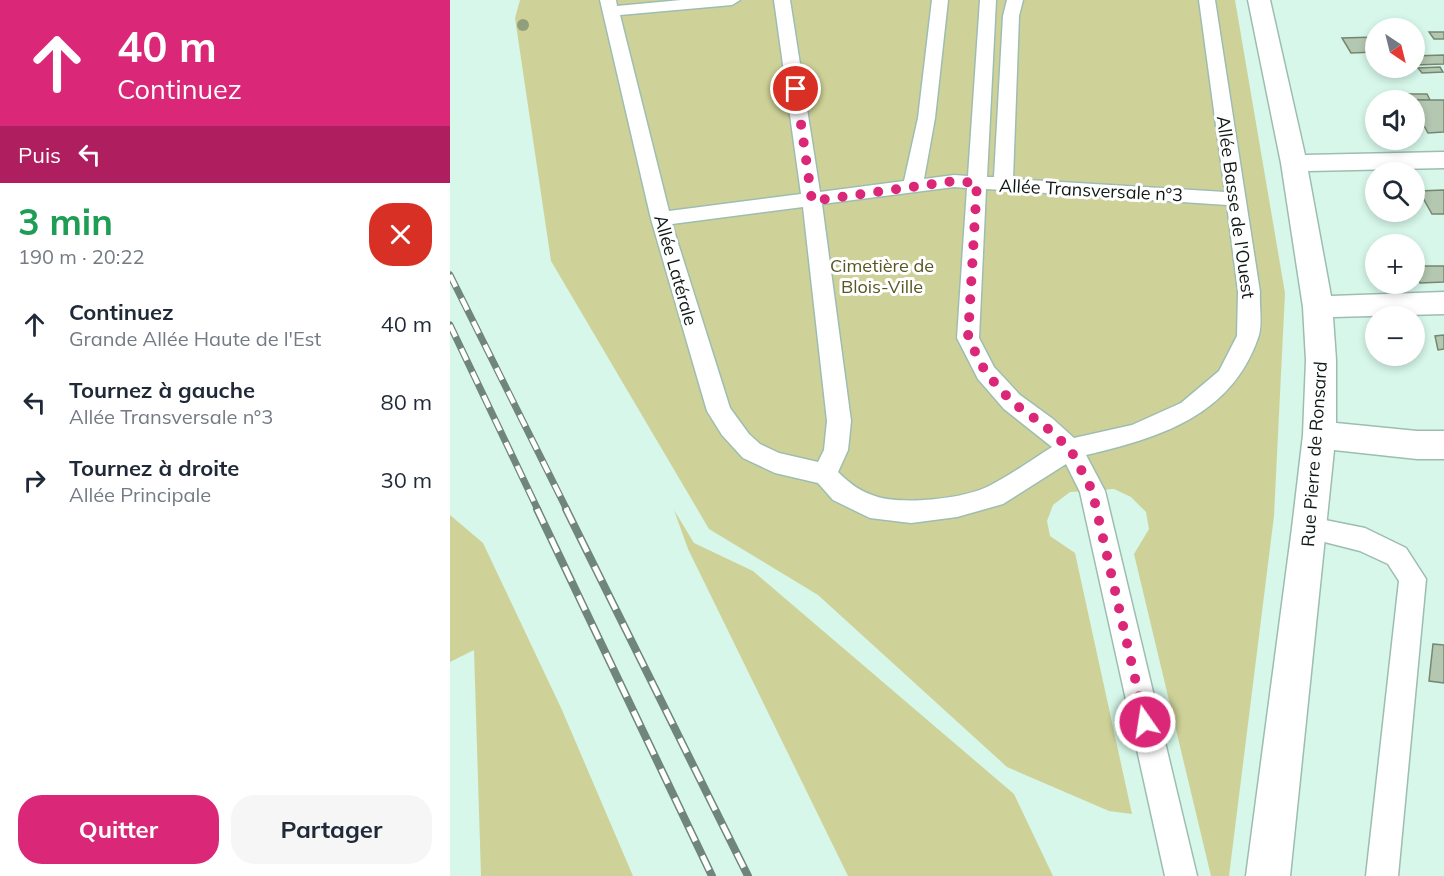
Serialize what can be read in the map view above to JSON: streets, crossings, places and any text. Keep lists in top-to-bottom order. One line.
{"streets":{"street":["Rue Pierre de Ronsard"],"lane":["Allée Transversale n°3","Allée Basse de l'Ouest","Allée Latérale"]},"crossings":[["Allée Transversale n°3","Allée Basse de l'Ouest"],["Allée Transversale n°3","Allée Latérale"],["Allée Basse de l'Ouest","Allée Latérale"]],"parks":["Cimetière de Blois-Ville"],"north":"bottom right","page":{"turn":["40 m","Continuez"],"map_buttons":["+","−"],"then":"Puis","heading":["3 min","190 m · 20:22"],"list":[{"name":"Continuez","note":"Grande Allée Haute de l'Est","value":"40 m"},{"name":"Tournez à gauche","note":"Allée Transversale n°3","value":"80 m"},{"name":"Tournez à droite","note":"Allée Principale","value":"30 m"}],"buttons":["Quitter","Partager"]}}
